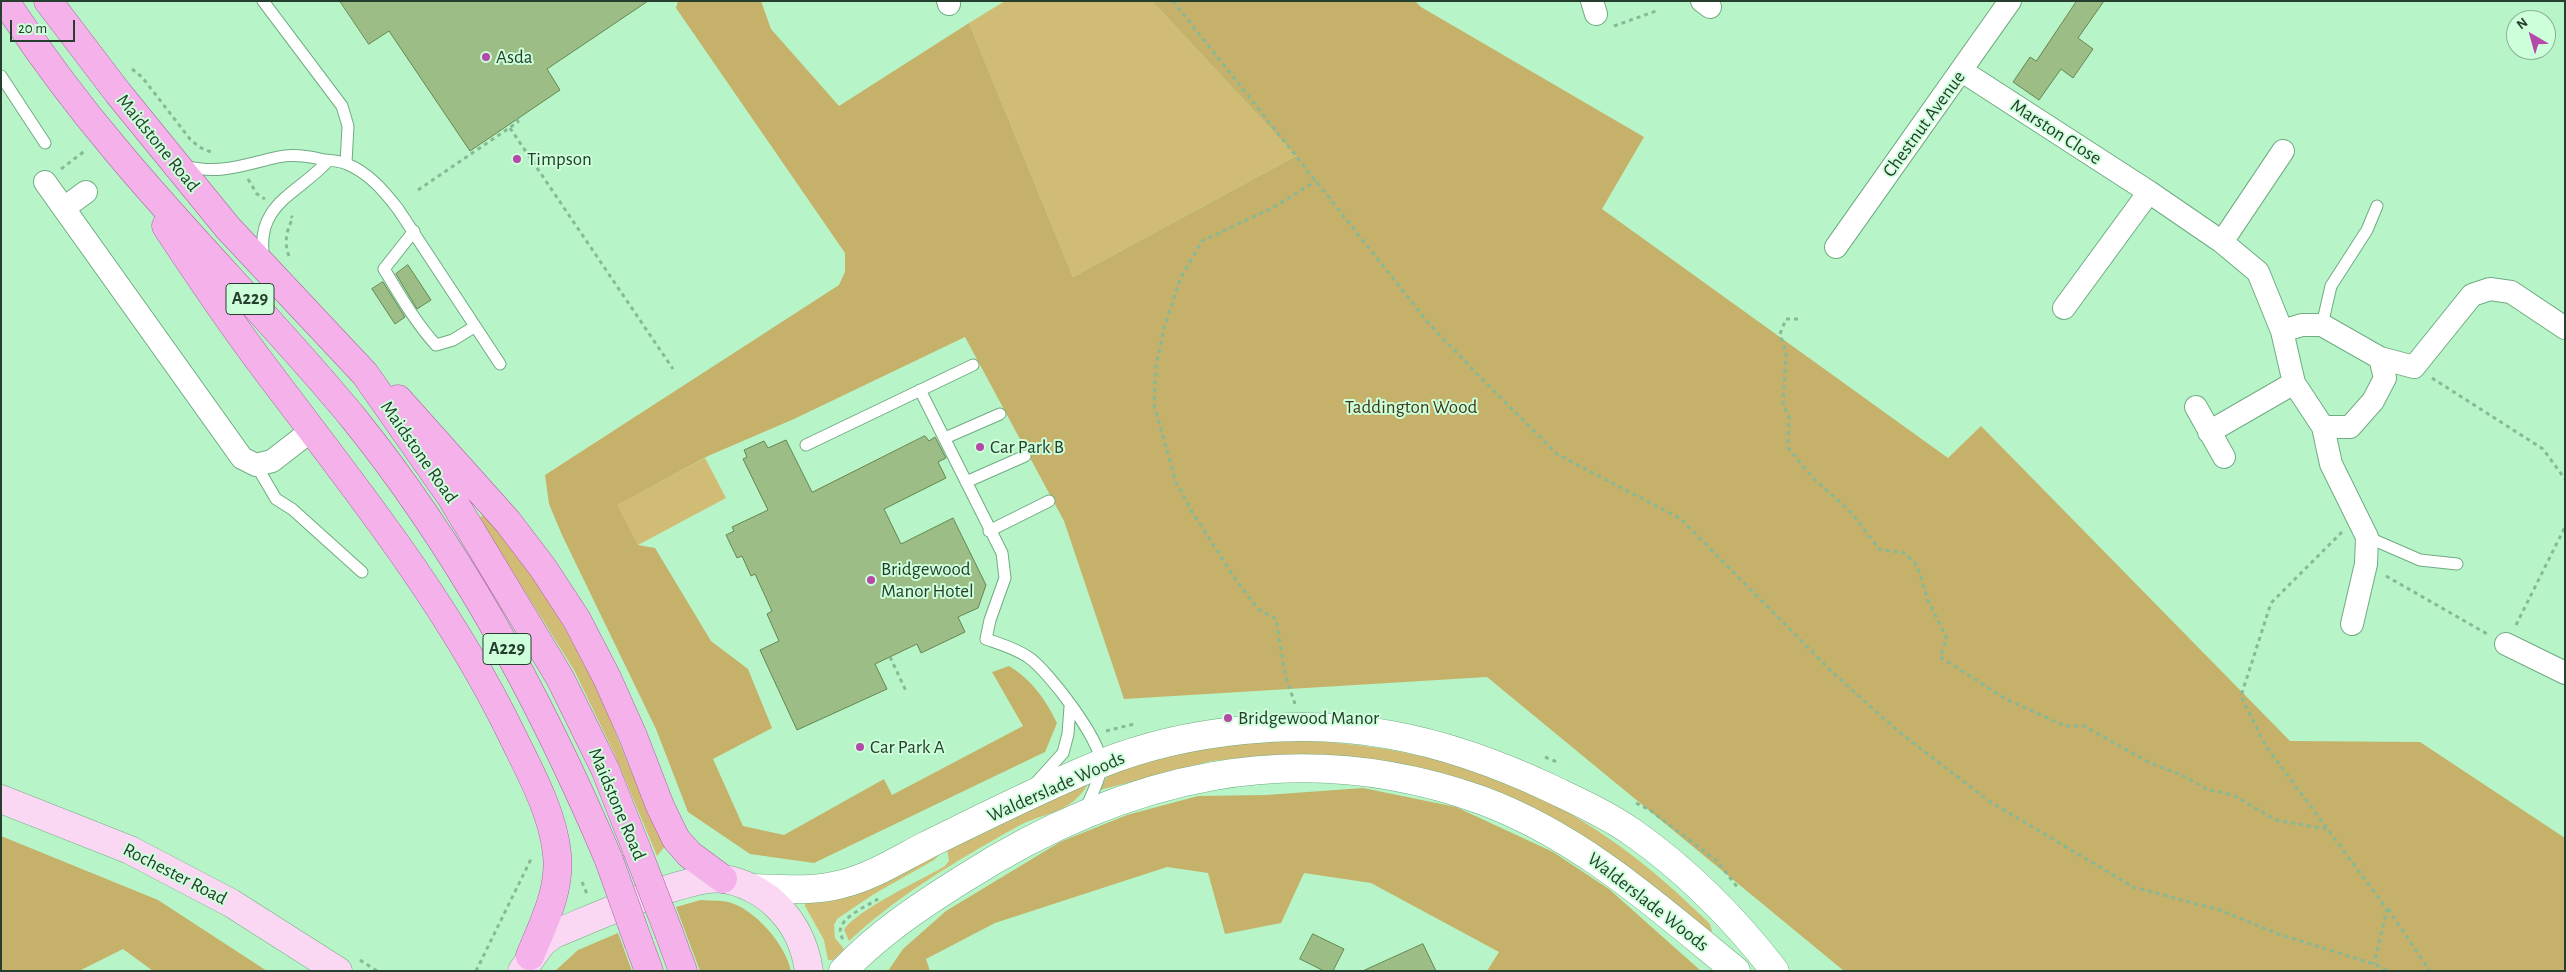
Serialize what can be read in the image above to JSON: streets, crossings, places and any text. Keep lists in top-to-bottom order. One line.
{"streets":{"main road":["Maidstone Road","A229","Rochester Road"],"street":["Chestnut Avenue","Marston Close","Walderslade Woods"]},"crossings":[["Chestnut Avenue","Marston Close"]],"parks":["Taddington Wood"],"places":["Asda","Timpson","Car Park B","Bridgewood Manor Hotel","Bridgewood Manor","Car Park A"],"scale_bar":"20 m","north":"top left"}
